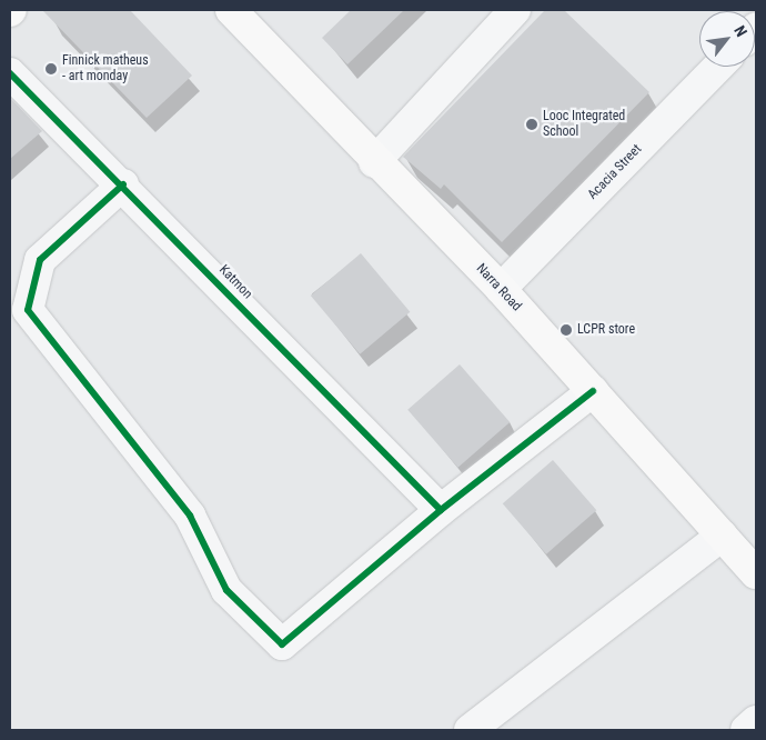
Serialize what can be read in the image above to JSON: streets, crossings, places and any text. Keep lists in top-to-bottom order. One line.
{"streets":{"main road":["Narra Road"],"street":["Acacia Street","Katmon"]},"crossings":[["Acacia Street","Narra Road"]],"places":["Finnick matheus - art monday","Looc Integrated School","LCPR store"],"north":"top right"}
